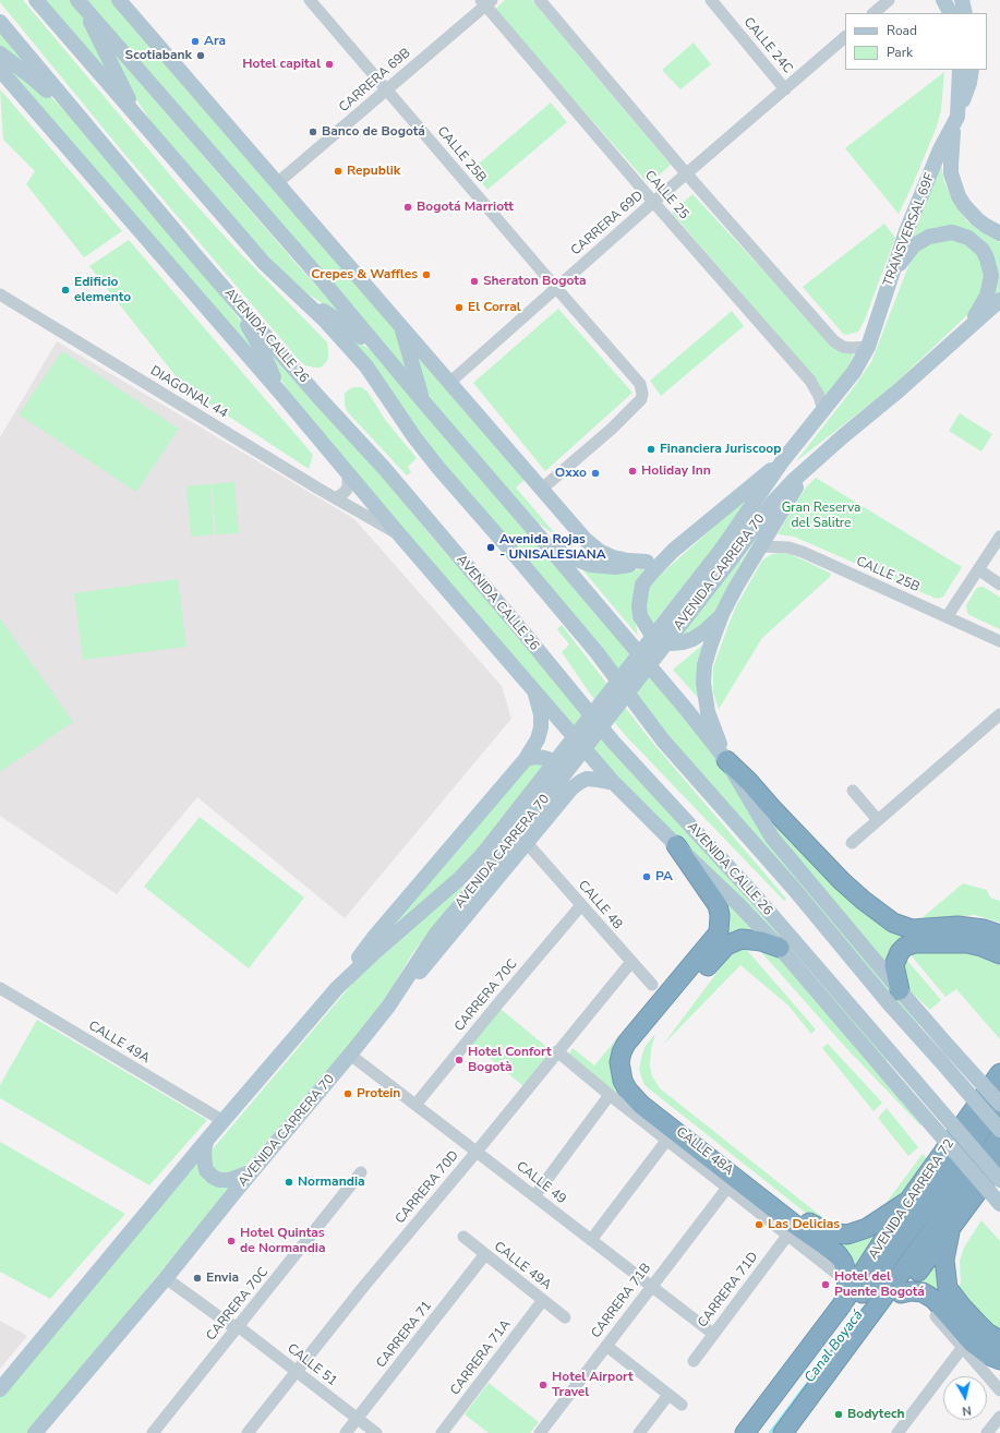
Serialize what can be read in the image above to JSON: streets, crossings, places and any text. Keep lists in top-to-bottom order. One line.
{"streets":{"highway":["AVENIDA CARRERA 72"],"main road":["TRANSVERSAL 69F","AVENIDA CALLE 26","AVENIDA CARRERA 70"],"street":["CALLE 24C","CARRERA 69B","CALLE 25B","CALLE 25","CARRERA 69D","DIAGONAL 44","CALLE 48","CARRERA 70C","CALLE 49A","CALLE 48A","CALLE 49","CARRERA 70D","CARRERA 71D","CARRERA 71B","CARRERA 71","CARRERA 71A","CALLE 51"]},"crossings":[["CALLE 24C","CARRERA 69D"],["CARRERA 69B","CALLE 25B"],["CARRERA 69B","CALLE 25"],["CALLE 25B","CARRERA 69D"],["CALLE 25","CARRERA 69D"],["CALLE 25","AVENIDA CARRERA 70"],["TRANSVERSAL 69F","AVENIDA CARRERA 70"],["AVENIDA CALLE 26","DIAGONAL 44"],["AVENIDA CARRERA 70","CALLE 49A"],["AVENIDA CARRERA 70","CALLE 49"],["AVENIDA CARRERA 70","CALLE 51"],["CALLE 48","CARRERA 70C"],["CALLE 48","CARRERA 70D"],["CARRERA 70C","CALLE 49"],["CARRERA 70C","CALLE 51"],["CALLE 49A","CARRERA 71"],["CALLE 49A","CARRERA 71A"],["CALLE 48A","CARRERA 70D"],["CALLE 48A","CARRERA 71D"],["CALLE 48A","CARRERA 71B"],["CALLE 49","CARRERA 70D"],["CALLE 49","CARRERA 71D"],["CALLE 49","CARRERA 71B"],["CARRERA 70D","CALLE 51"],["CARRERA 71","CALLE 51"]],"water":["Canal Boyacá"],"parks":["Gran Reserva del Salitre"],"places":["Ara","Scotiabank","Hotel capital","Banco de Bogotá","Republik","Bogotá Marriott","Crepes & Waffles","Sheraton Bogota","Edificio elemento","El Corral","Financiera Juriscoop","Holiday Inn","Oxxo","Avenida Rojas - UNISALESIANA","PA","Hotel Confort Bogotà","Protein","Normandia","Las Delicias","Hotel Quintas de Normandia","Envia","Hotel del Puente Bogotá","Hotel Airport Travel","Bodytech"],"legend":["Road","Park"],"north":"bottom"}
